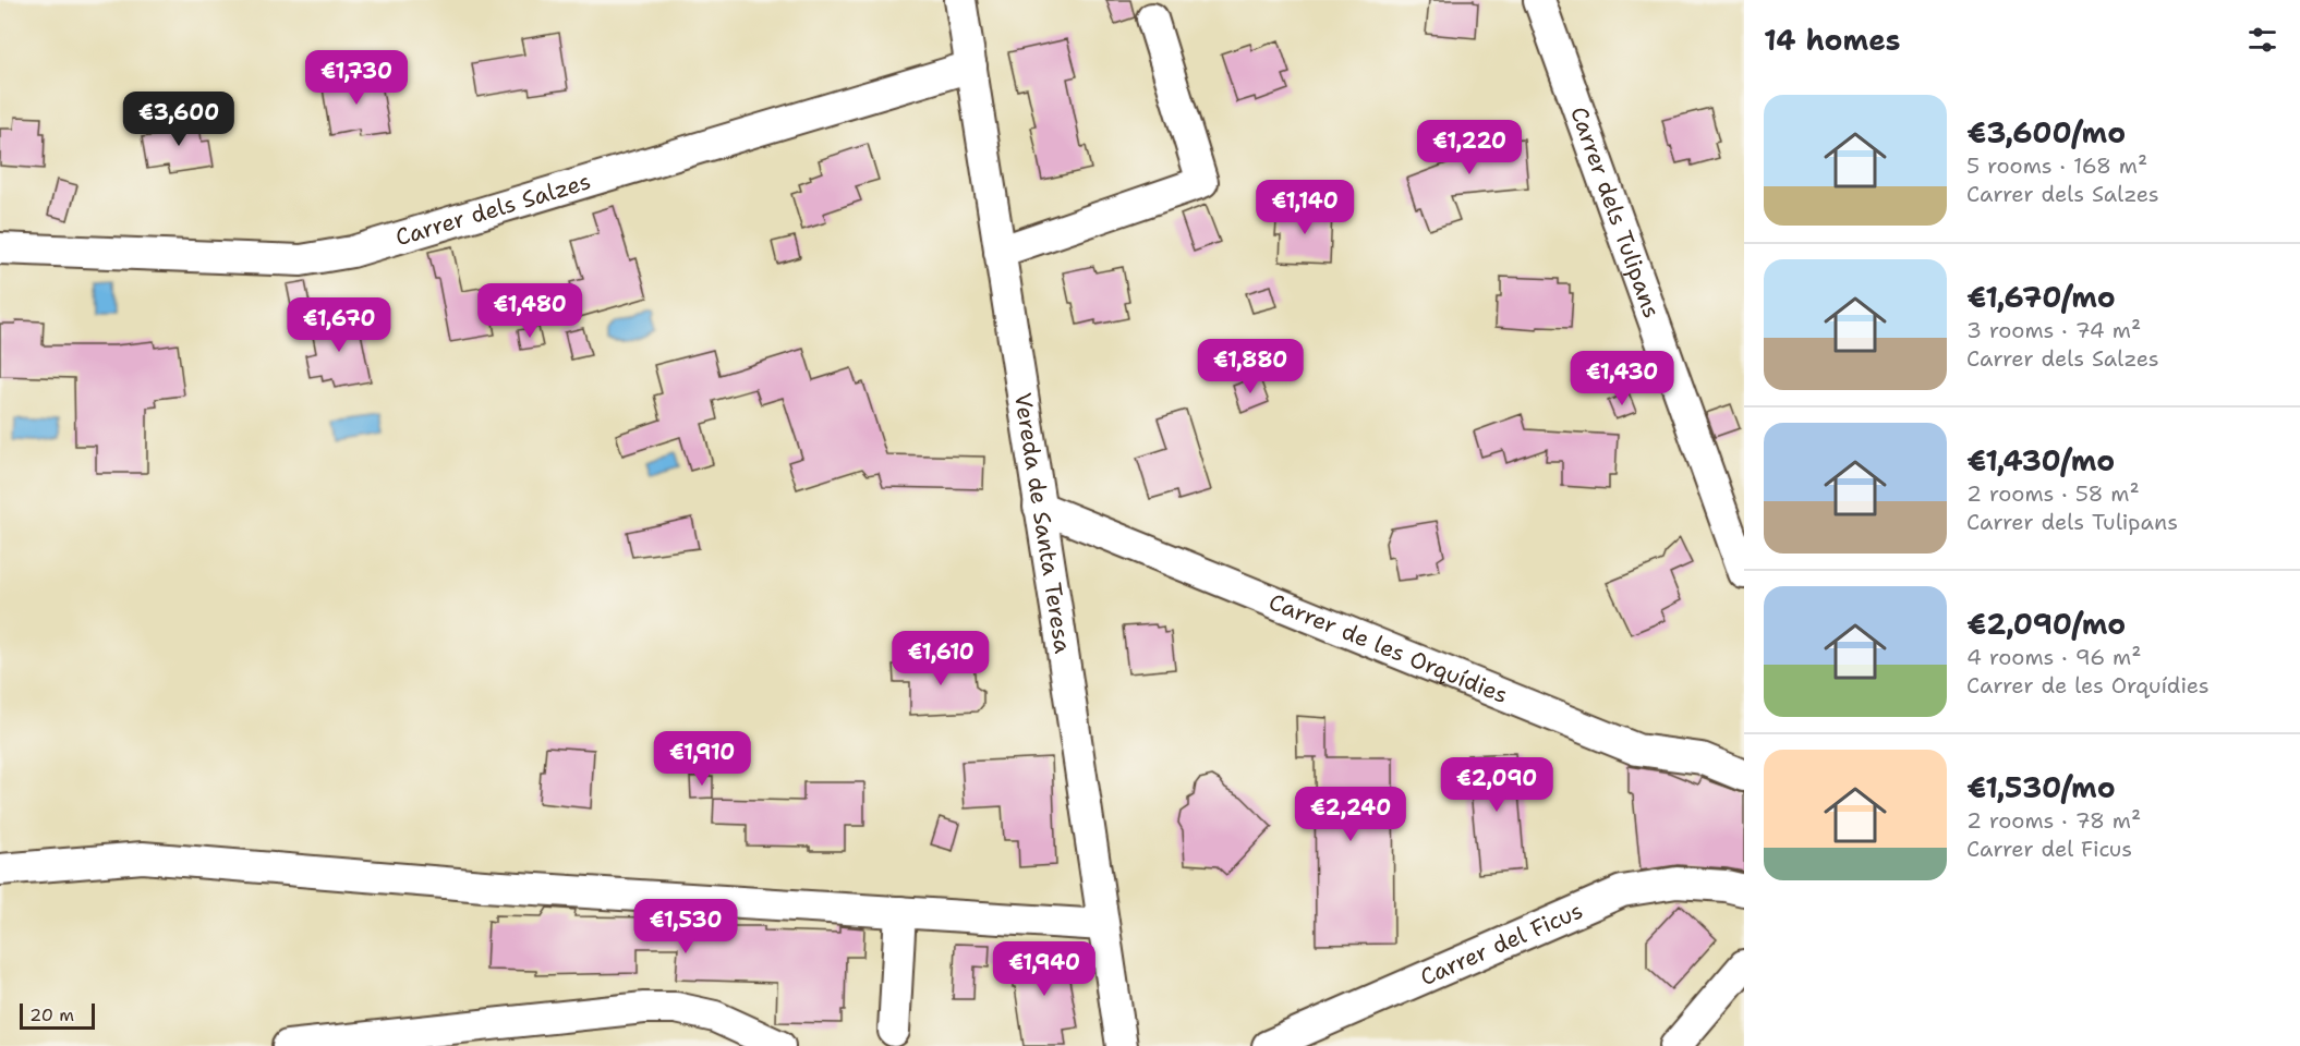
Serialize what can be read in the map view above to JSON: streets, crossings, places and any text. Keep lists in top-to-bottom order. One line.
{"streets":{"street":["Carrer dels Salzes","Carrer dels Tulipans","Vereda de Santa Teresa","Carrer de les Orquídies","Carrer del Ficus"]},"crossings":[["Carrer dels Salzes","Vereda de Santa Teresa"],["Vereda de Santa Teresa","Carrer de les Orquídies"]],"scale_bar":"20 m","page":{"heading":"14 homes","price":["€1,730","€3,600","€1,220","€1,140","€1,480","€1,670","€1,880","€1,430","€1,610","€1,910","€2,090","€2,240","€1,530","€1,940"],"list":[{"name":"€3,600/mo","note":"5 rooms · 168 m² · Carrer dels Salzes"},{"name":"€1,670/mo","note":"3 rooms · 74 m² · Carrer dels Salzes"},{"name":"€1,430/mo","note":"2 rooms · 58 m² · Carrer dels Tulipans"},{"name":"€2,090/mo","note":"4 rooms · 96 m² · Carrer de les Orquídies"},{"name":"€1,530/mo","note":"2 rooms · 78 m² · Carrer del Ficus"}],"scale":"20 m"}}
